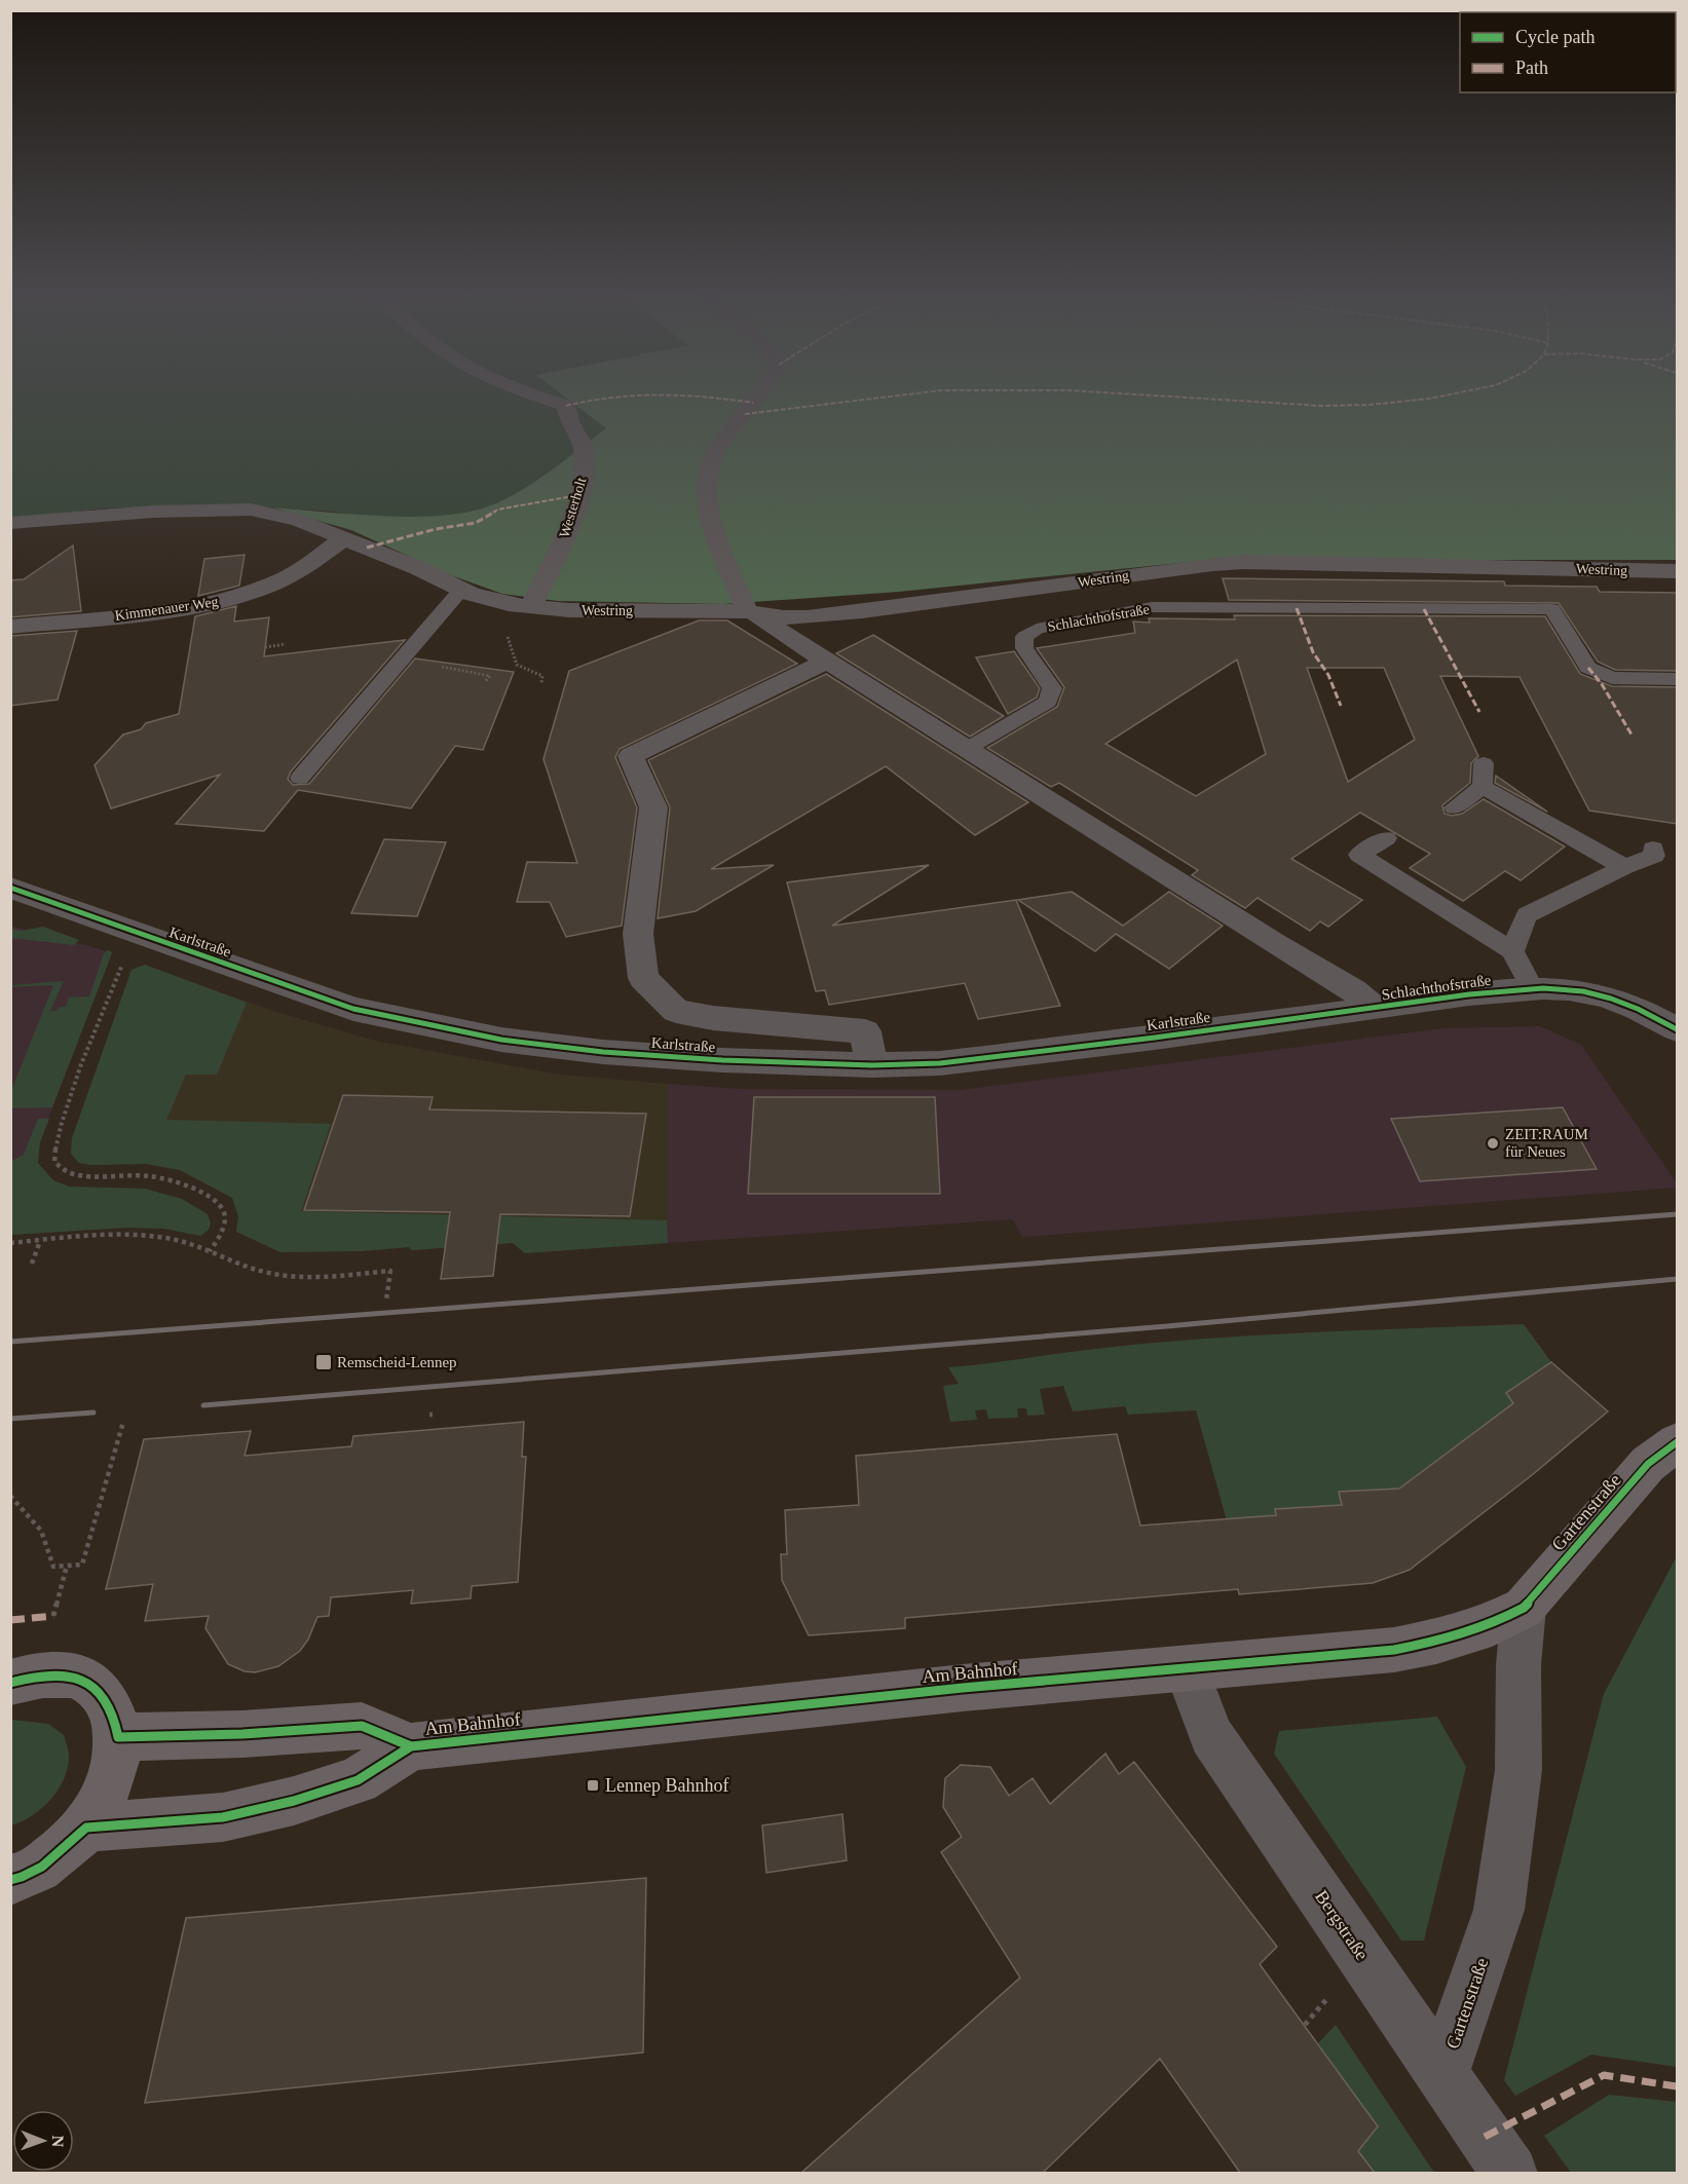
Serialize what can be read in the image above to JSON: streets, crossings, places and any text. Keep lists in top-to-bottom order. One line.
{"streets":{"street":["Westerholt","Westring","Kimmenauer Weg","Schlachthofstraße","Karlstraße","Gartenstraße","Am Bahnhof","Bergstraße"]},"crossings":[["Westerholt","Westring"],["Westring","Schlachthofstraße"],["Schlachthofstraße","Karlstraße"],["Gartenstraße","Am Bahnhof"],["Gartenstraße","Bergstraße"],["Am Bahnhof","Bergstraße"]],"places":{"other":["ZEIT:RAUM für Neues"],"transit":["Remscheid-Lennep","Lennep Bahnhof"]},"legend":["Cycle path","Path"],"north":"right"}
